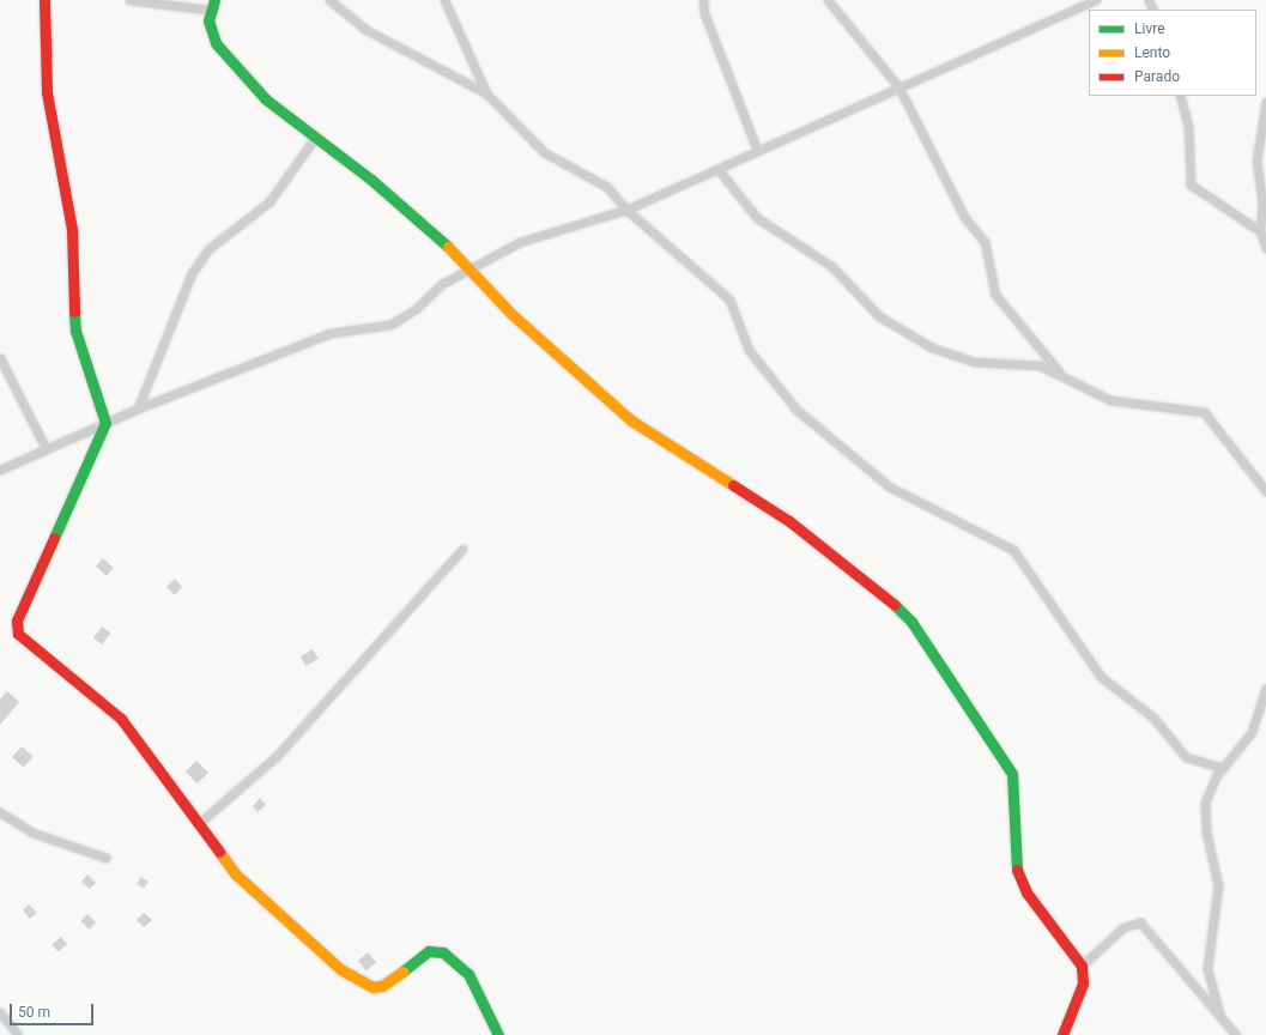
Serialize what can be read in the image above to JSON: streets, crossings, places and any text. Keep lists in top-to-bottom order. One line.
{"legend":["Livre","Lento","Parado"],"scale_bar":"50 m"}
